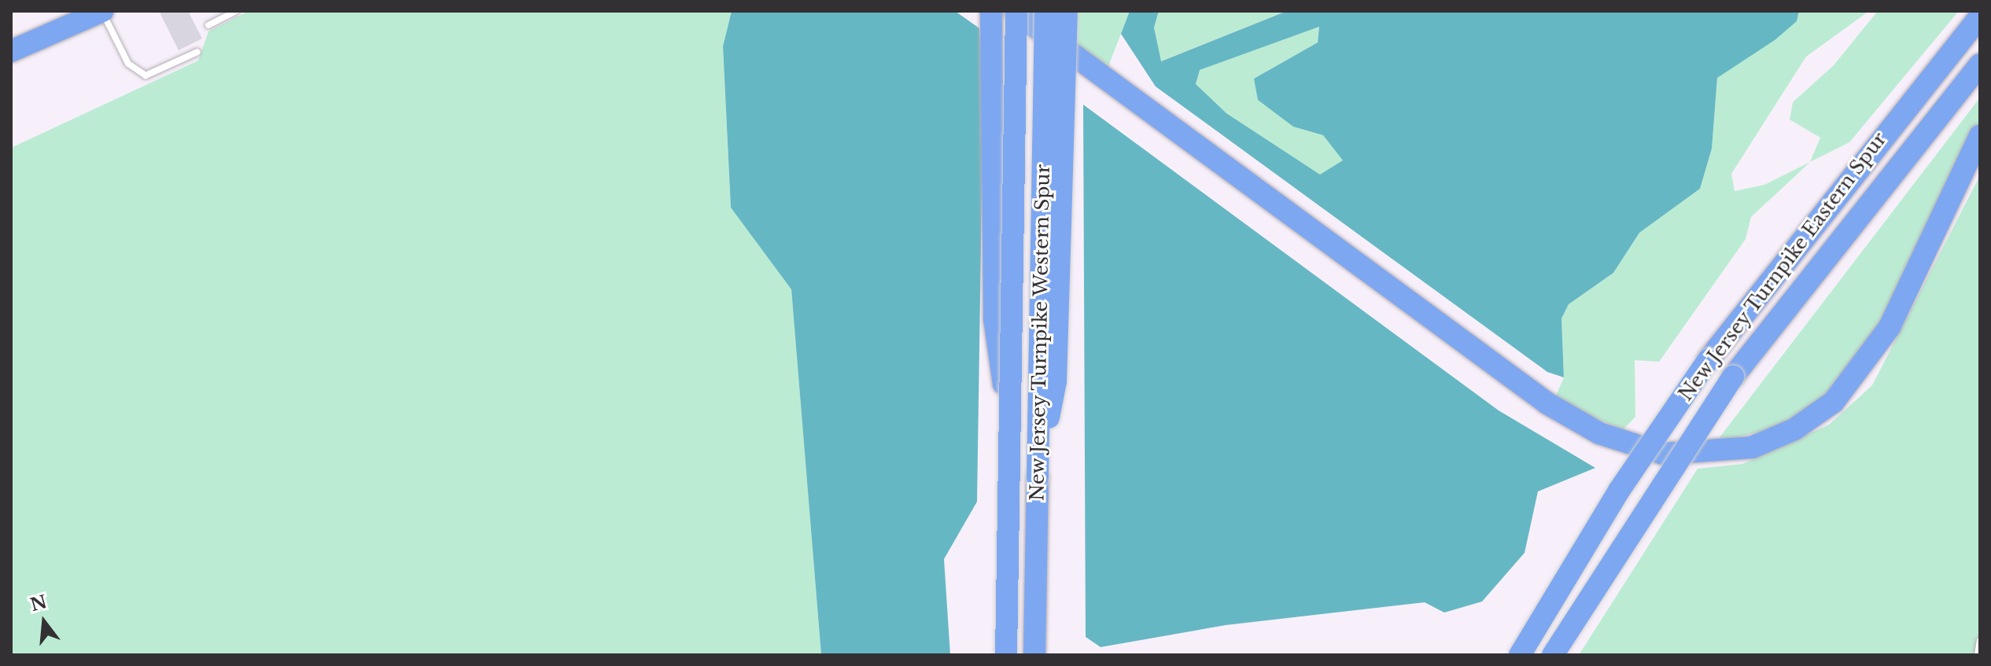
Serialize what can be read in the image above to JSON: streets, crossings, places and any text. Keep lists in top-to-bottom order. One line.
{"streets":{"highway":["New Jersey Turnpike Eastern Spur","New Jersey Turnpike Western Spur"]},"north":"top"}
